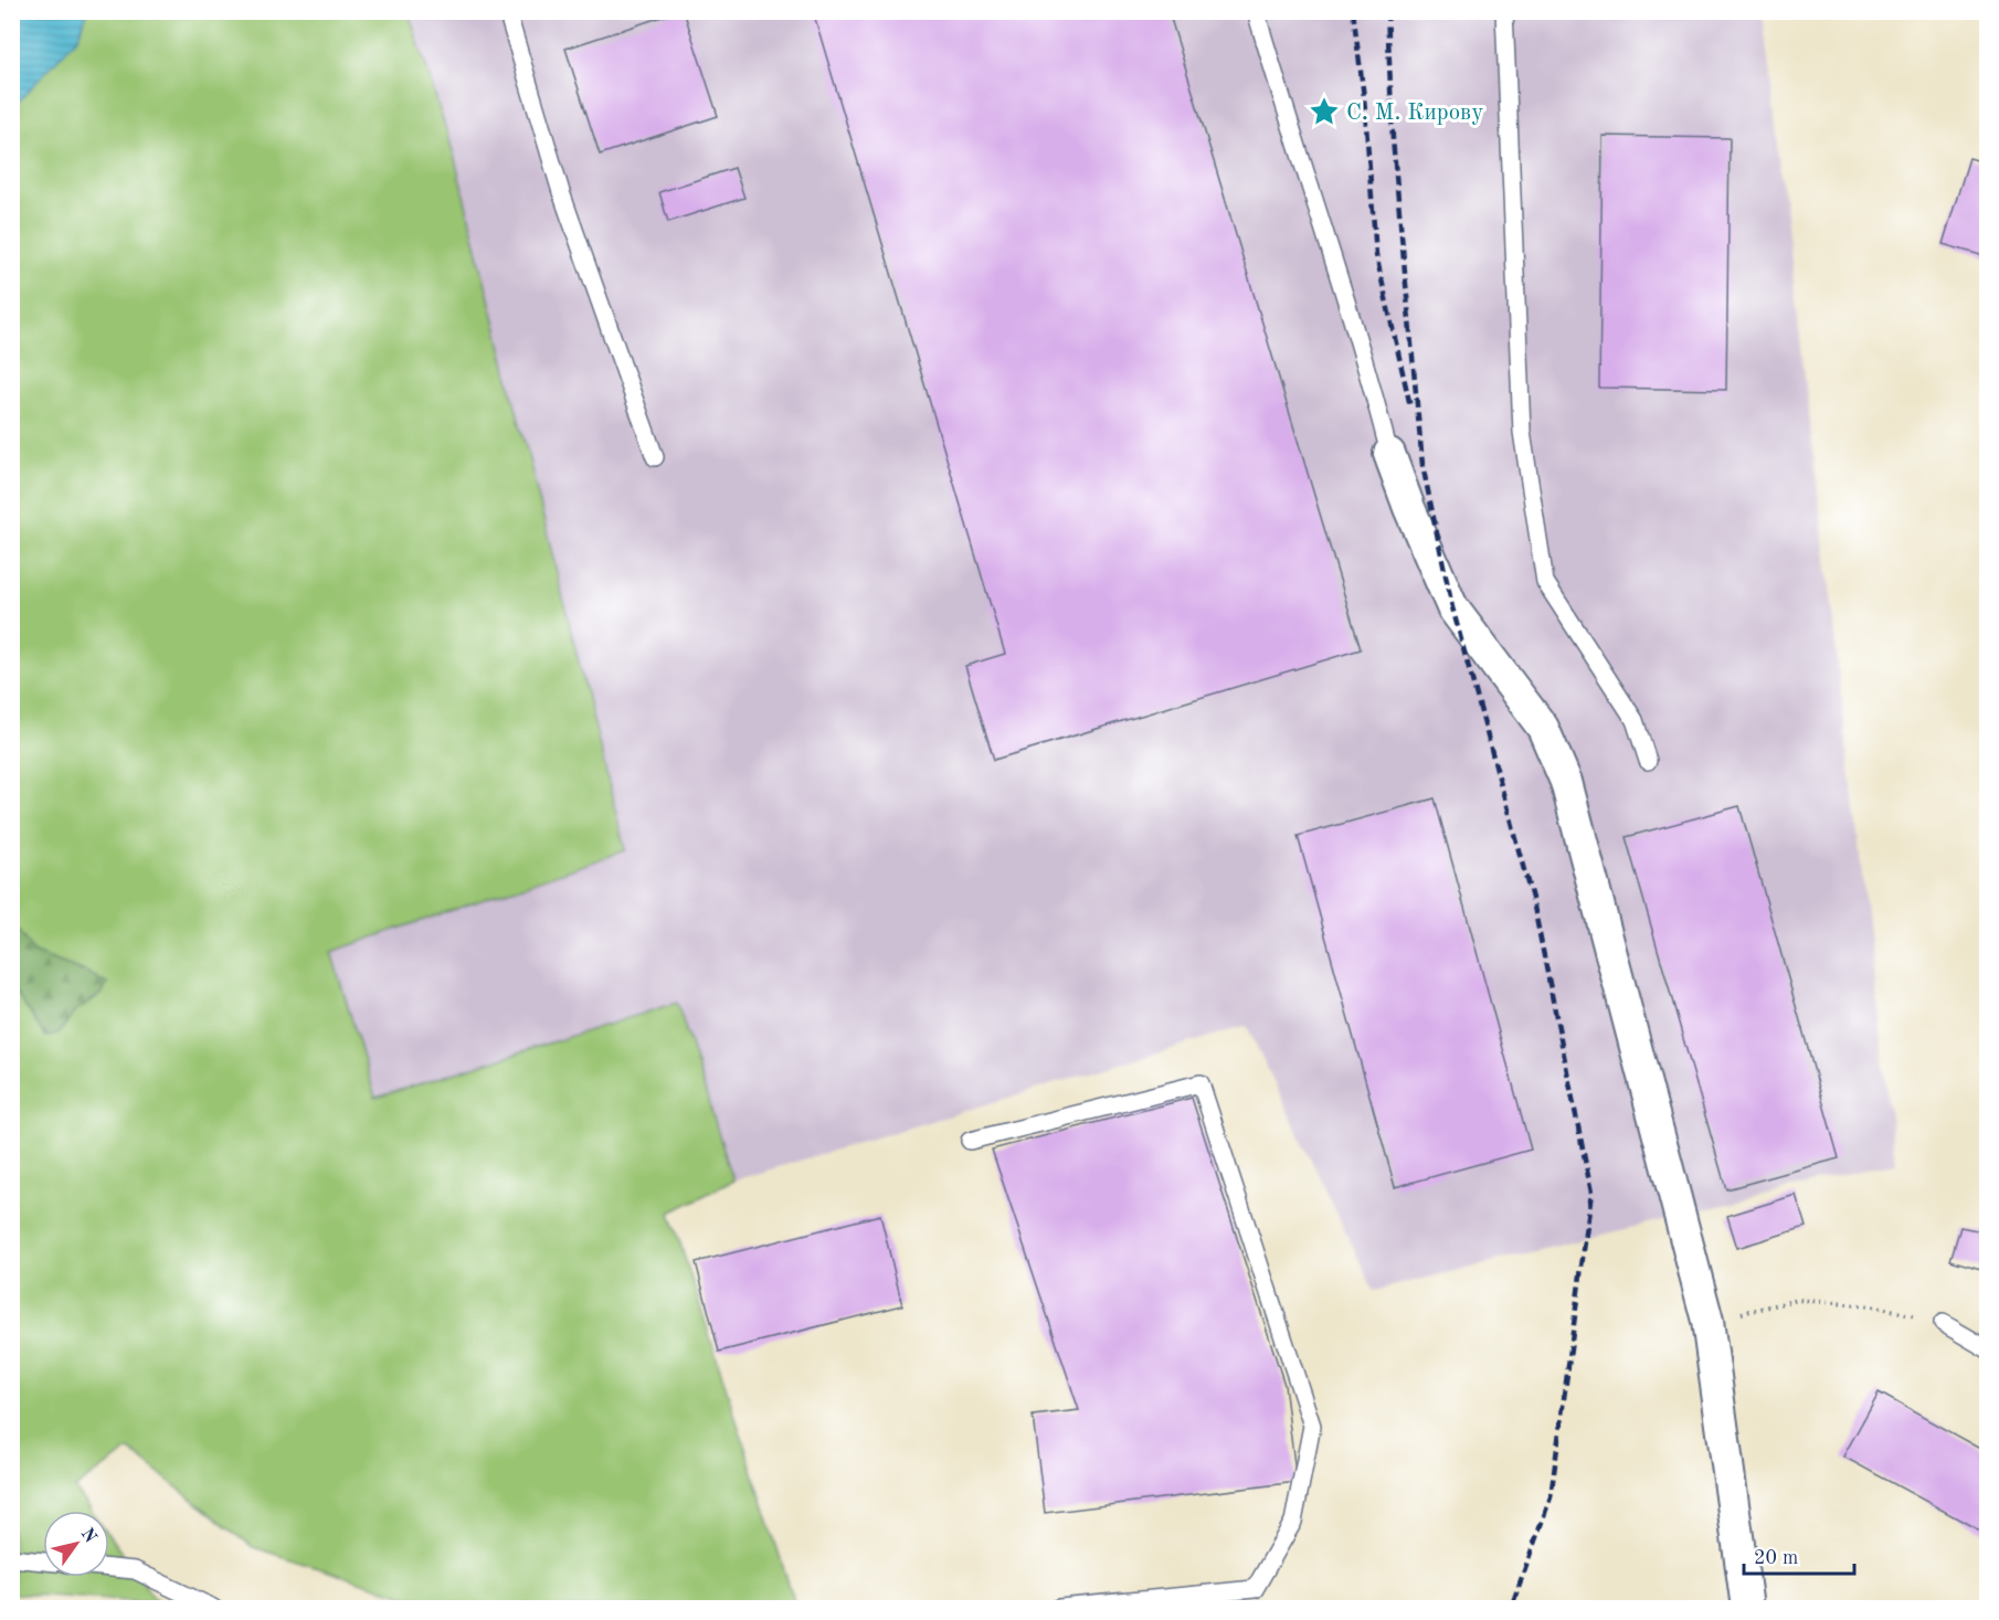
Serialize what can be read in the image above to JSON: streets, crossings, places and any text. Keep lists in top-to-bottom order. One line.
{"places":{"place":["С. М. Кирову"]},"scale_bar":"20 m","north":"top right"}
